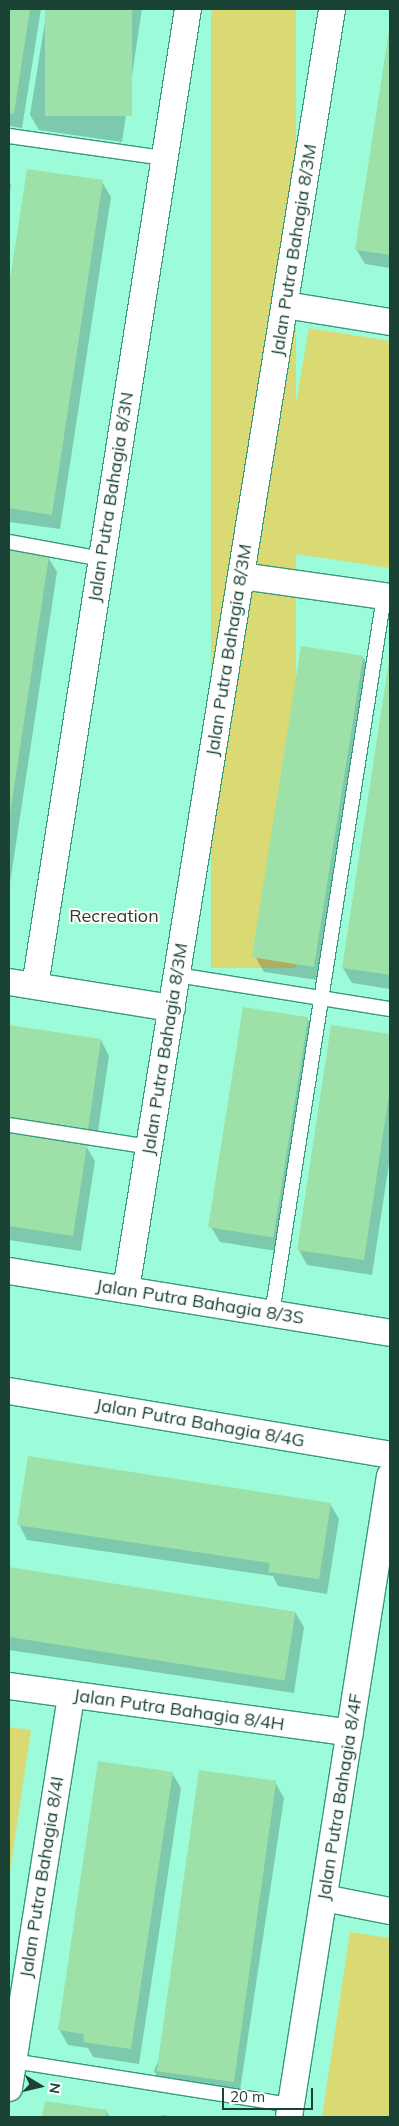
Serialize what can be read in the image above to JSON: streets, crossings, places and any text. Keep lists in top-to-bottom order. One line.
{"streets":{"street":["Jalan Putra Bahagia 8/3M","Jalan Putra Bahagia 8/3N","Jalan Putra Bahagia 8/3S","Jalan Putra Bahagia 8/4G","Jalan Putra Bahagia 8/4H","Jalan Putra Bahagia 8/4F","Jalan Putra Bahagia 8/4I"]},"crossings":[["Jalan Putra Bahagia 8/3M","Jalan Putra Bahagia 8/3S"],["Jalan Putra Bahagia 8/4H","Jalan Putra Bahagia 8/4F"],["Jalan Putra Bahagia 8/4H","Jalan Putra Bahagia 8/4I"]],"parks":["Recreation"],"scale_bar":"20 m","north":"right"}
